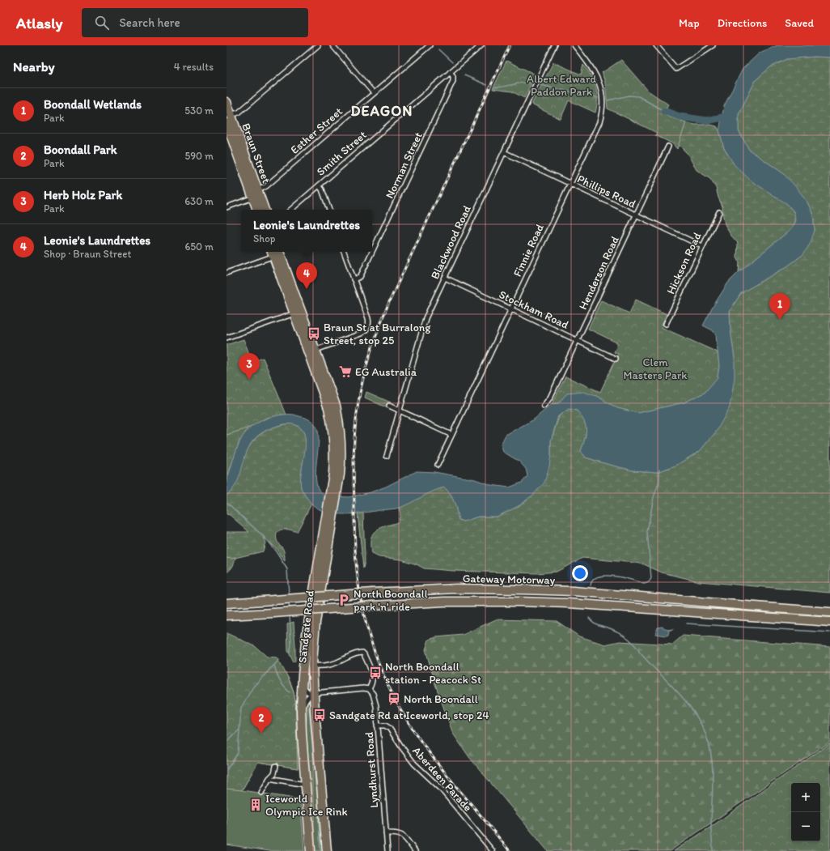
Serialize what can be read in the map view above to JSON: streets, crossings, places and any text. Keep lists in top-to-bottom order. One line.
{"streets":{"highway":["Braun Street","Gateway Motorway","Sandgate Road"],"street":["Esther Street","Smith Street","Norman Street","Phillips Road","Blackwood Road","Finnie Road","Hickson Road","Henderson Road","Stockham Road","Lyndhurst Road","Aberdeen Parade"]},"crossings":[["Esther Street","Braun Street"],["Smith Street","Norman Street"],["Phillips Road","Blackwood Road"],["Phillips Road","Finnie Road"],["Phillips Road","Hickson Road"],["Phillips Road","Henderson Road"],["Blackwood Road","Stockham Road"],["Finnie Road","Stockham Road"],["Henderson Road","Stockham Road"],["Lyndhurst Road","Aberdeen Parade"]],"districts":["DEAGON"],"parks":["Albert Edward Paddon Park","Clem Masters Park"],"places":{"bus stop":["Braun St at Burralong Street, stop 25","North Boondall station - Peacock St","Sandgate Rd at Iceworld, stop 24"],"supermarket":["EG Australia"],"parking":["North Boondall park 'n' ride"],"station":["North Boondall"],"building":["Iceworld Olympic Ice Rink"]},"page":{"header":"Atlasly","search":"Search here","nav":["Map","Directions","Saved"],"heading":["Nearby","4 results"],"list":[{"mark":"1","name":"Boondall Wetlands","note":"Park","value":"530 m"},{"mark":"2","name":"Boondall Park","note":"Park","value":"590 m"},{"mark":"3","name":"Herb Holz Park","note":"Park","value":"630 m"},{"mark":"4","name":"Leonie's Laundrettes","note":"Shop · Braun Street","value":"650 m"}],"popup":["Leonie's Laundrettes","Shop"],"pins":["4","1","3","2"],"map_buttons":["+","−"]}}
